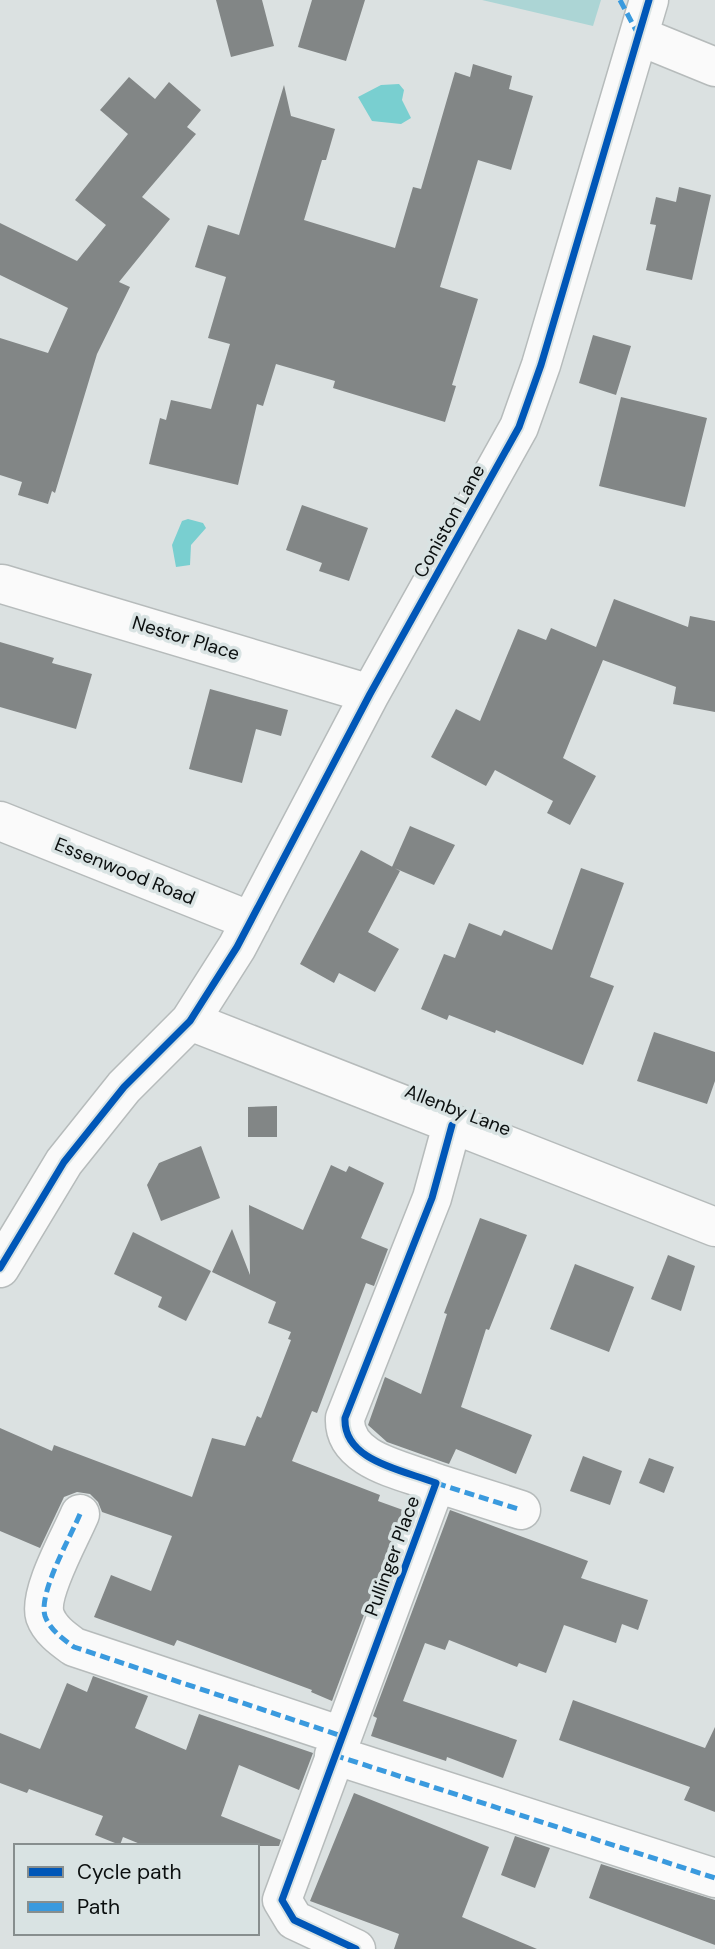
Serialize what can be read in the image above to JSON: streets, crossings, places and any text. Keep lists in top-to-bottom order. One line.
{"streets":{"street":["Coniston Lane","Nestor Place","Essenwood Road","Allenby Lane","Pullinger Place"]},"crossings":[["Coniston Lane","Nestor Place"],["Coniston Lane","Essenwood Road"],["Coniston Lane","Allenby Lane"],["Allenby Lane","Pullinger Place"]],"legend":["Cycle path","Path"]}
